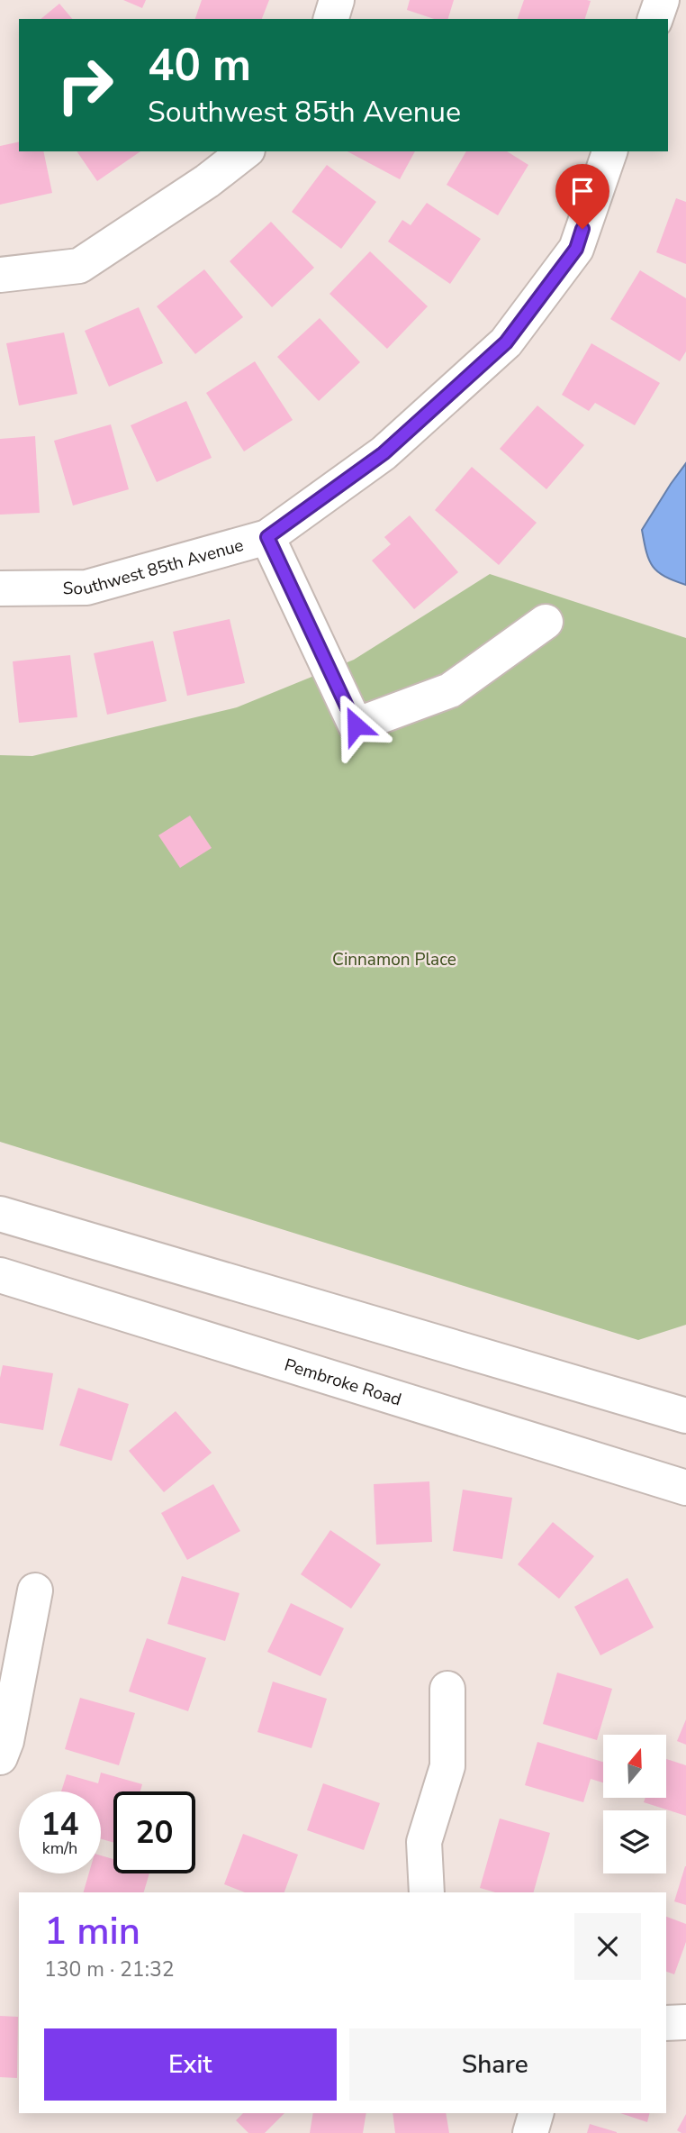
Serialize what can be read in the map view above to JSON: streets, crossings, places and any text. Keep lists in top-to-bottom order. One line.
{"streets":{"street":["Southwest 85th Avenue","Pembroke Road"]},"parks":["Cinnamon Place"],"north":"top","page":{"turn":["40 m","Southwest 85th Avenue"],"speed":"14 km/h","limit":"20","heading":["1 min","130 m · 21:32"],"buttons":["Exit","Share"]}}
